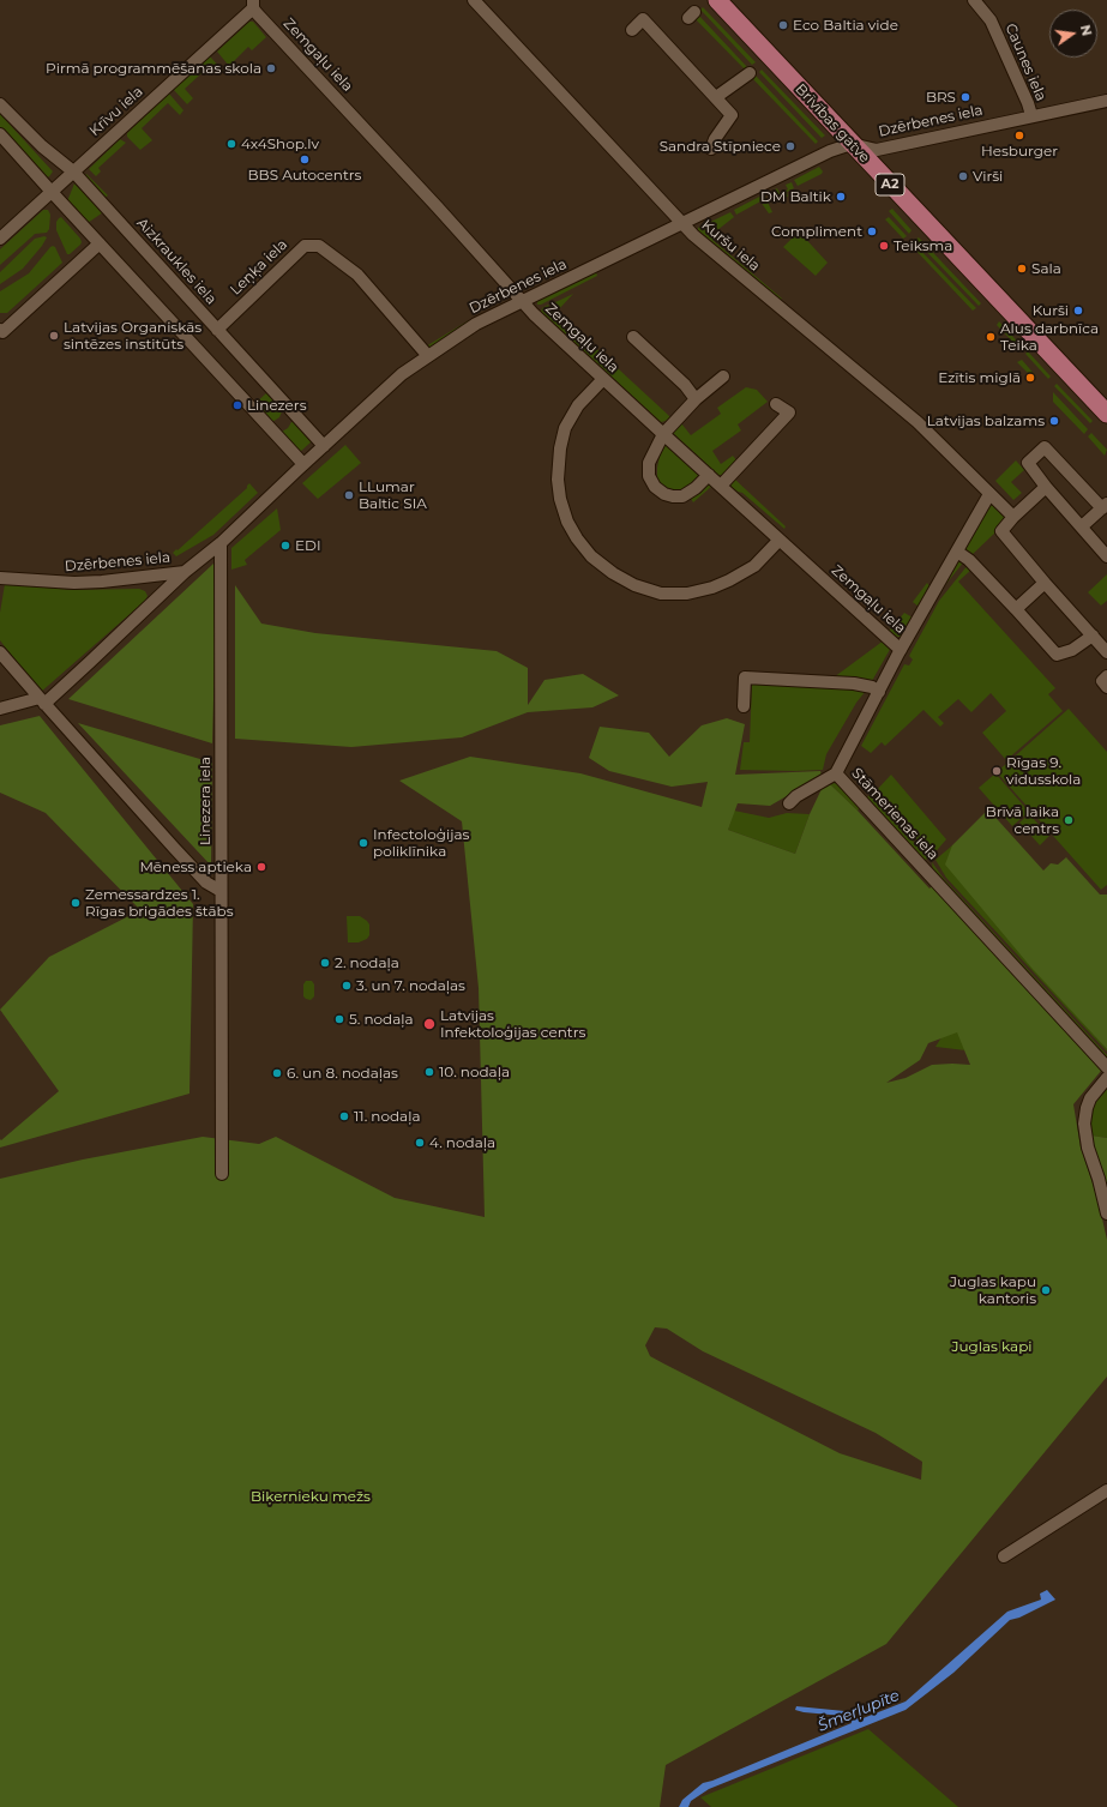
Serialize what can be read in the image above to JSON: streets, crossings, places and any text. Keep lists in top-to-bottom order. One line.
{"streets":{"highway":["Brīvības gatve","A2"],"street":["Zemgaļu iela","Caunes iela","Krīvu iela","Dzērbenes iela","Kuršu iela","Aizkraukles iela","Leņķa iela","Linezera iela","Stāmerienas iela"]},"crossings":[["Zemgaļu iela","Krīvu iela"],["Zemgaļu iela","Dzērbenes iela"],["Zemgaļu iela","Stāmerienas iela"],["Caunes iela","Dzērbenes iela"],["Krīvu iela","Aizkraukles iela"],["Dzērbenes iela","Brīvības gatve"],["Dzērbenes iela","Kuršu iela"],["Dzērbenes iela","Aizkraukles iela"],["Dzērbenes iela","Leņķa iela"],["Dzērbenes iela","Linezera iela"],["Kuršu iela","Stāmerienas iela"],["Aizkraukles iela","Leņķa iela"]],"water":["Šmerļupīte"],"parks":["Juglas kapi","Biķernieku mežs"],"places":["Eco Baltia vide","Pirmā programmēšanas skola","BRS","Hesburger","4x4Shop.lv","Sandra Stīpniece","BBS Autocentrs","Virši","DM Baltik","Compliment","Teiksma","Sala","Kurši","Latvijas Organiskās sintēzes institūts","Alus darbnīca Teika","Ezītis miglā","Linezers","Latvijas balzams","LLumar Baltic SIA","EDI","Rīgas 9. vidusskola","Brīvā laika centrs","Infectoloģijas poliklīnika","Mēness aptieka","Zemessardzes 1. Rīgas brigādes štābs","2. nodaļa","3. un 7. nodaļas","5. nodaļa","Latvijas Infektoloģijas centrs","10. nodaļa","6. un 8. nodaļas","11. nodaļa","4. nodaļa","Juglas kapu kantoris"],"north":"right"}
